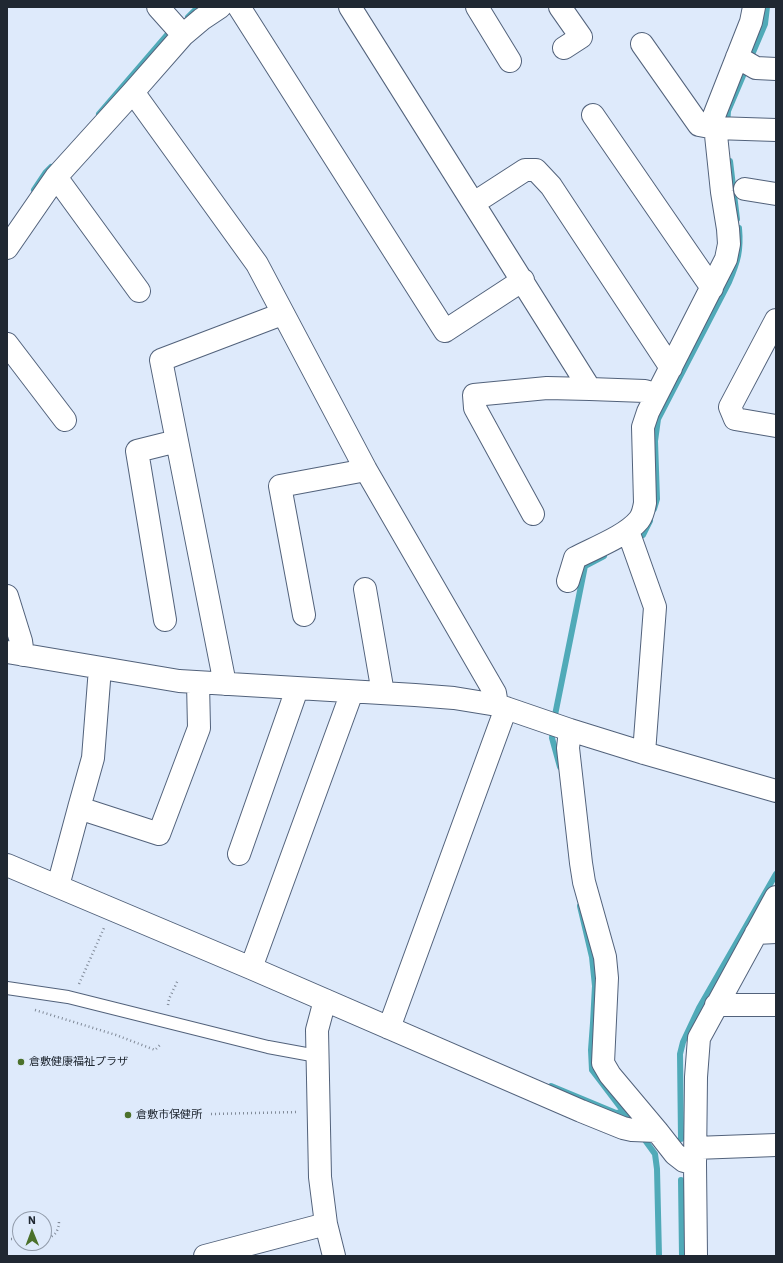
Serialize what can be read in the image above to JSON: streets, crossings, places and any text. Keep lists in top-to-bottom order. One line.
{"places":["倉敷健康福祉プラザ","倉敷市保健所"],"north":"top"}
